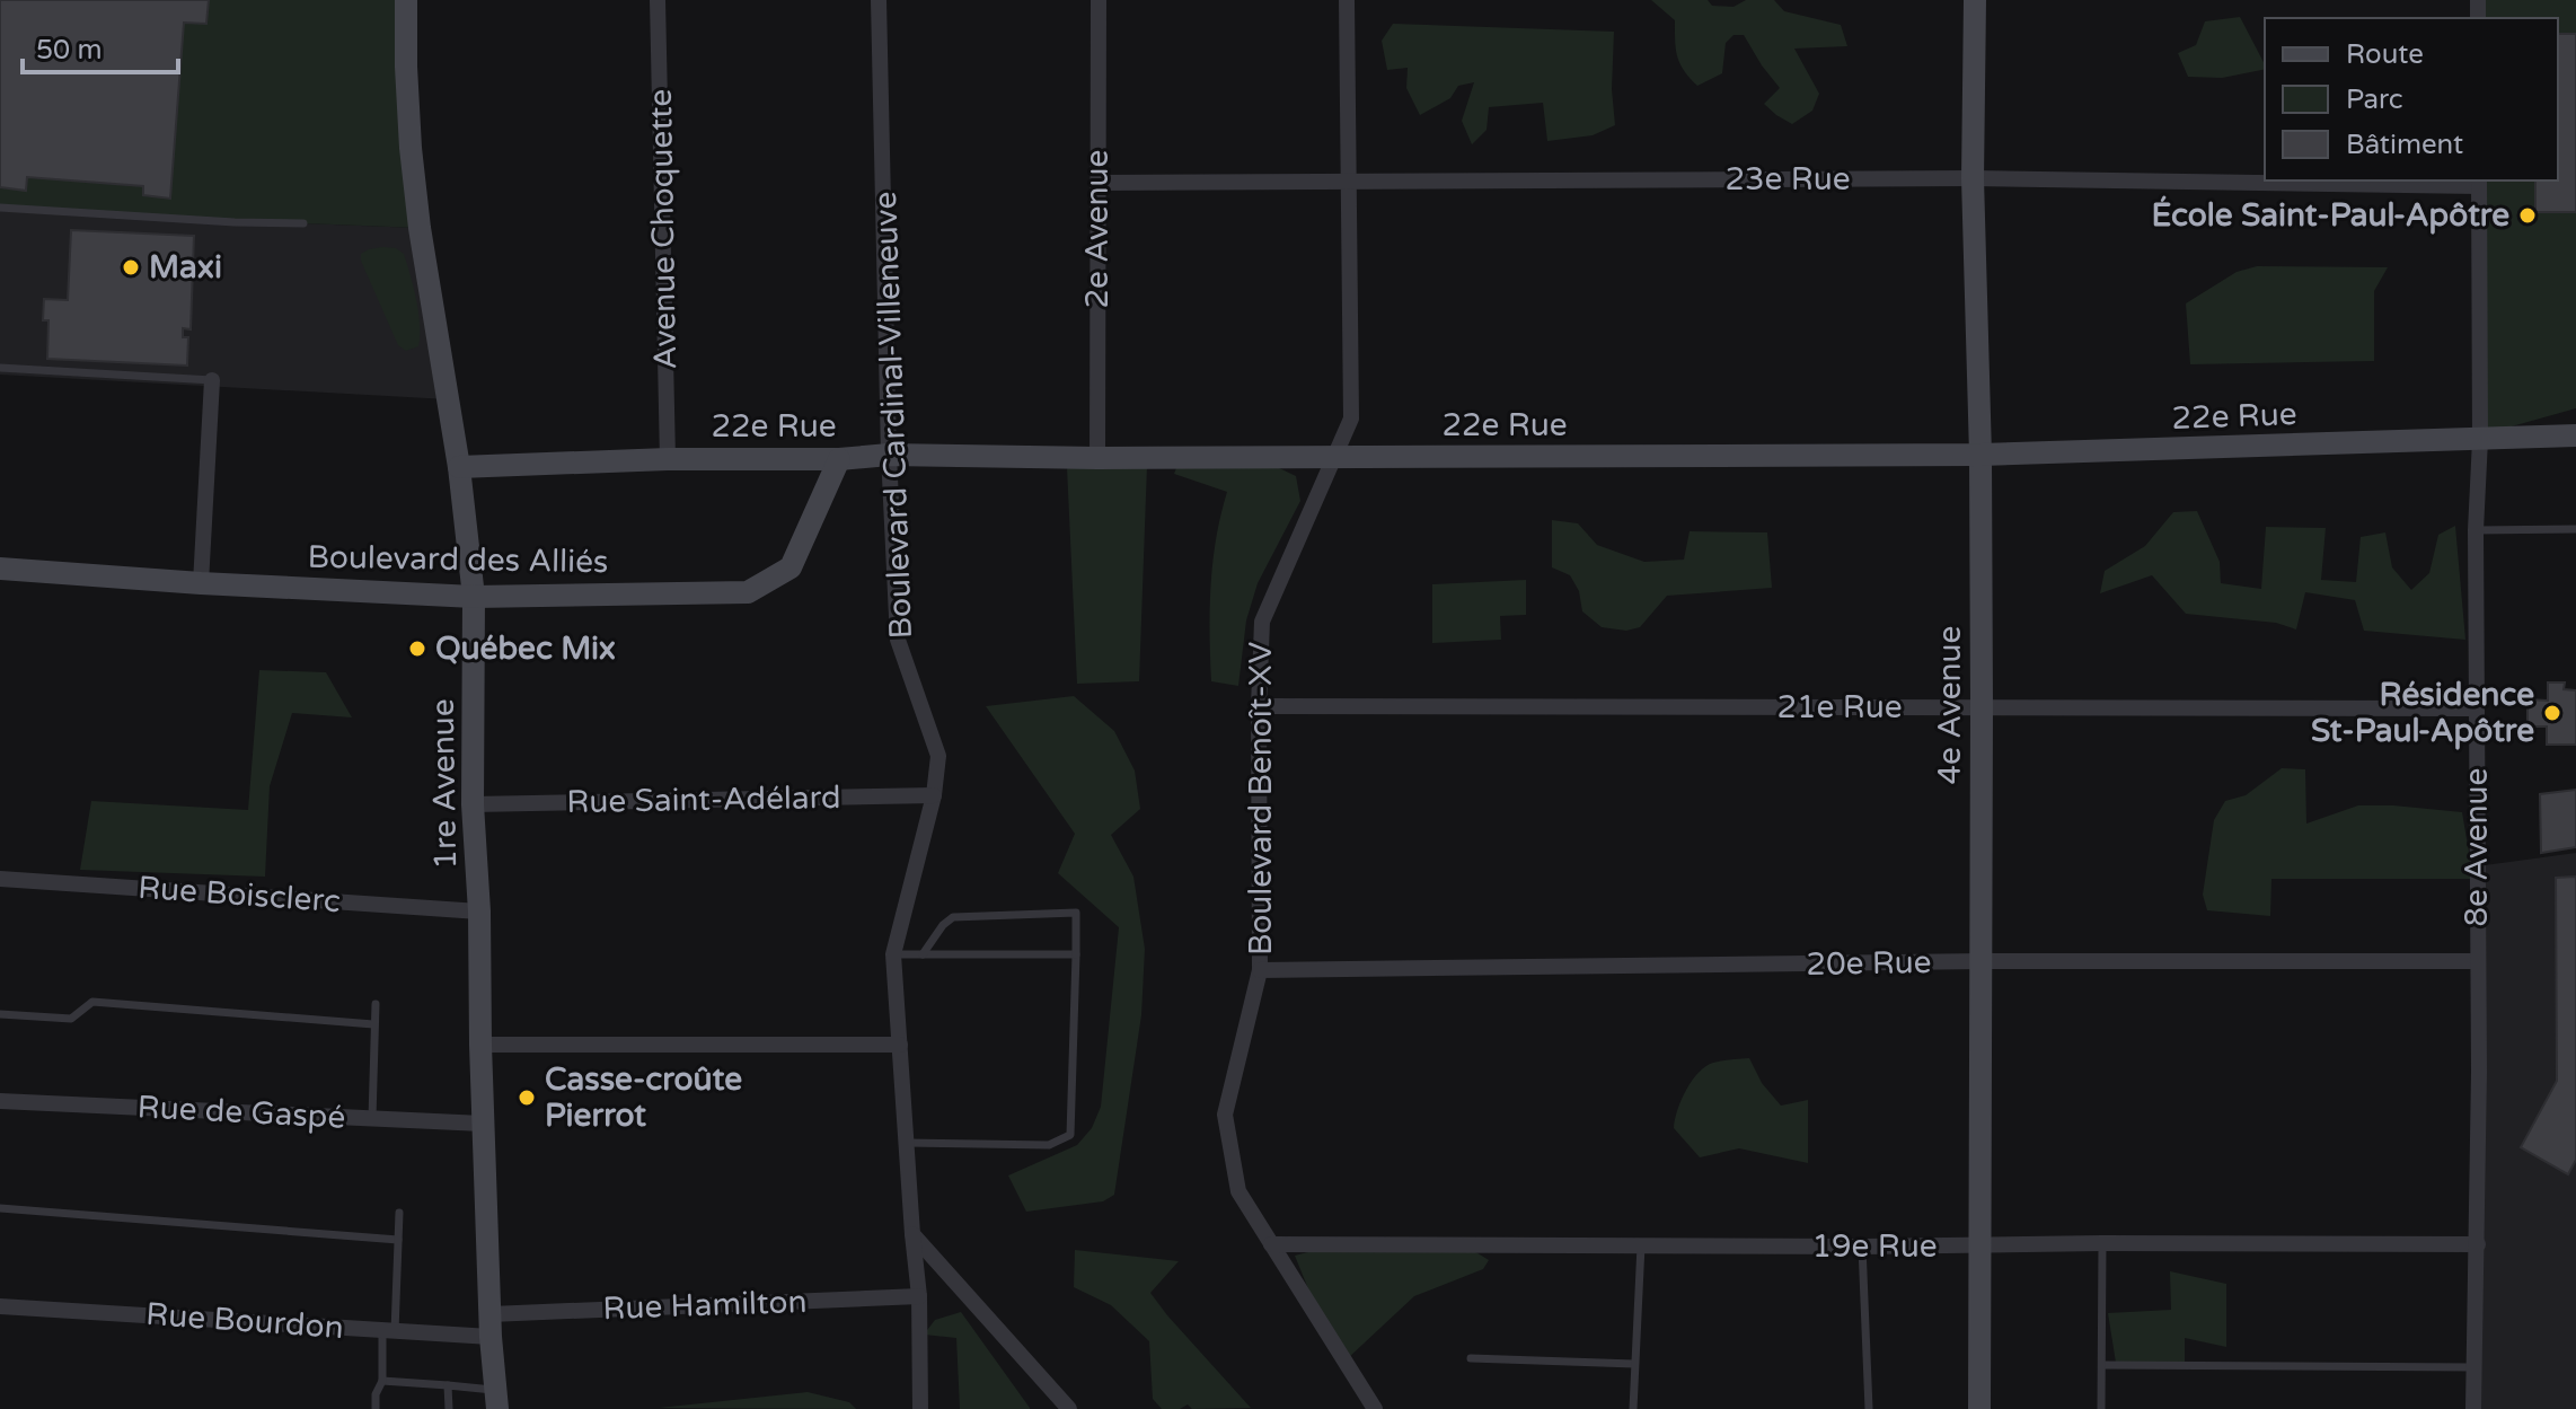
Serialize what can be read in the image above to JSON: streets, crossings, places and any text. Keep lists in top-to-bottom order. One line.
{"streets":{"street":["23e Rue","Avenue Choquette","2e Avenue","Boulevard Cardinal-Villeneuve","22e Rue","Boulevard des Alliés","4e Avenue","21e Rue","1re Avenue","Boulevard Benoît-XV","Rue Saint-Adélard","8e Avenue","Rue Boisclerc","20e Rue","Rue de Gaspé","19e Rue","Rue Hamilton","Rue Bourdon"]},"crossings":[["23e Rue","2e Avenue"],["23e Rue","4e Avenue"],["23e Rue","Boulevard Benoît-XV"],["23e Rue","8e Avenue"],["Avenue Choquette","22e Rue"],["2e Avenue","22e Rue"],["Boulevard Cardinal-Villeneuve","22e Rue"],["Boulevard Cardinal-Villeneuve","Rue Saint-Adélard"],["Boulevard Cardinal-Villeneuve","Rue Hamilton"],["22e Rue","Boulevard des Alliés"],["22e Rue","4e Avenue"],["22e Rue","1re Avenue"],["22e Rue","Boulevard Benoît-XV"],["22e Rue","8e Avenue"],["Boulevard des Alliés","1re Avenue"],["4e Avenue","21e Rue"],["4e Avenue","20e Rue"],["4e Avenue","19e Rue"],["21e Rue","Boulevard Benoît-XV"],["21e Rue","8e Avenue"],["1re Avenue","Rue Saint-Adélard"],["1re Avenue","Rue Boisclerc"],["1re Avenue","Rue de Gaspé"],["1re Avenue","Rue Hamilton"],["1re Avenue","Rue Bourdon"],["Boulevard Benoît-XV","20e Rue"],["Boulevard Benoît-XV","19e Rue"],["8e Avenue","20e Rue"],["8e Avenue","19e Rue"],["Rue Hamilton","Rue Bourdon"]],"places":["École Saint-Paul-Apôtre","Maxi","Québec Mix","Résidence St-Paul-Apôtre","Casse-croûte Pierrot"],"legend":["Route","Parc","Bâtiment"],"scale_bar":"50 m"}
